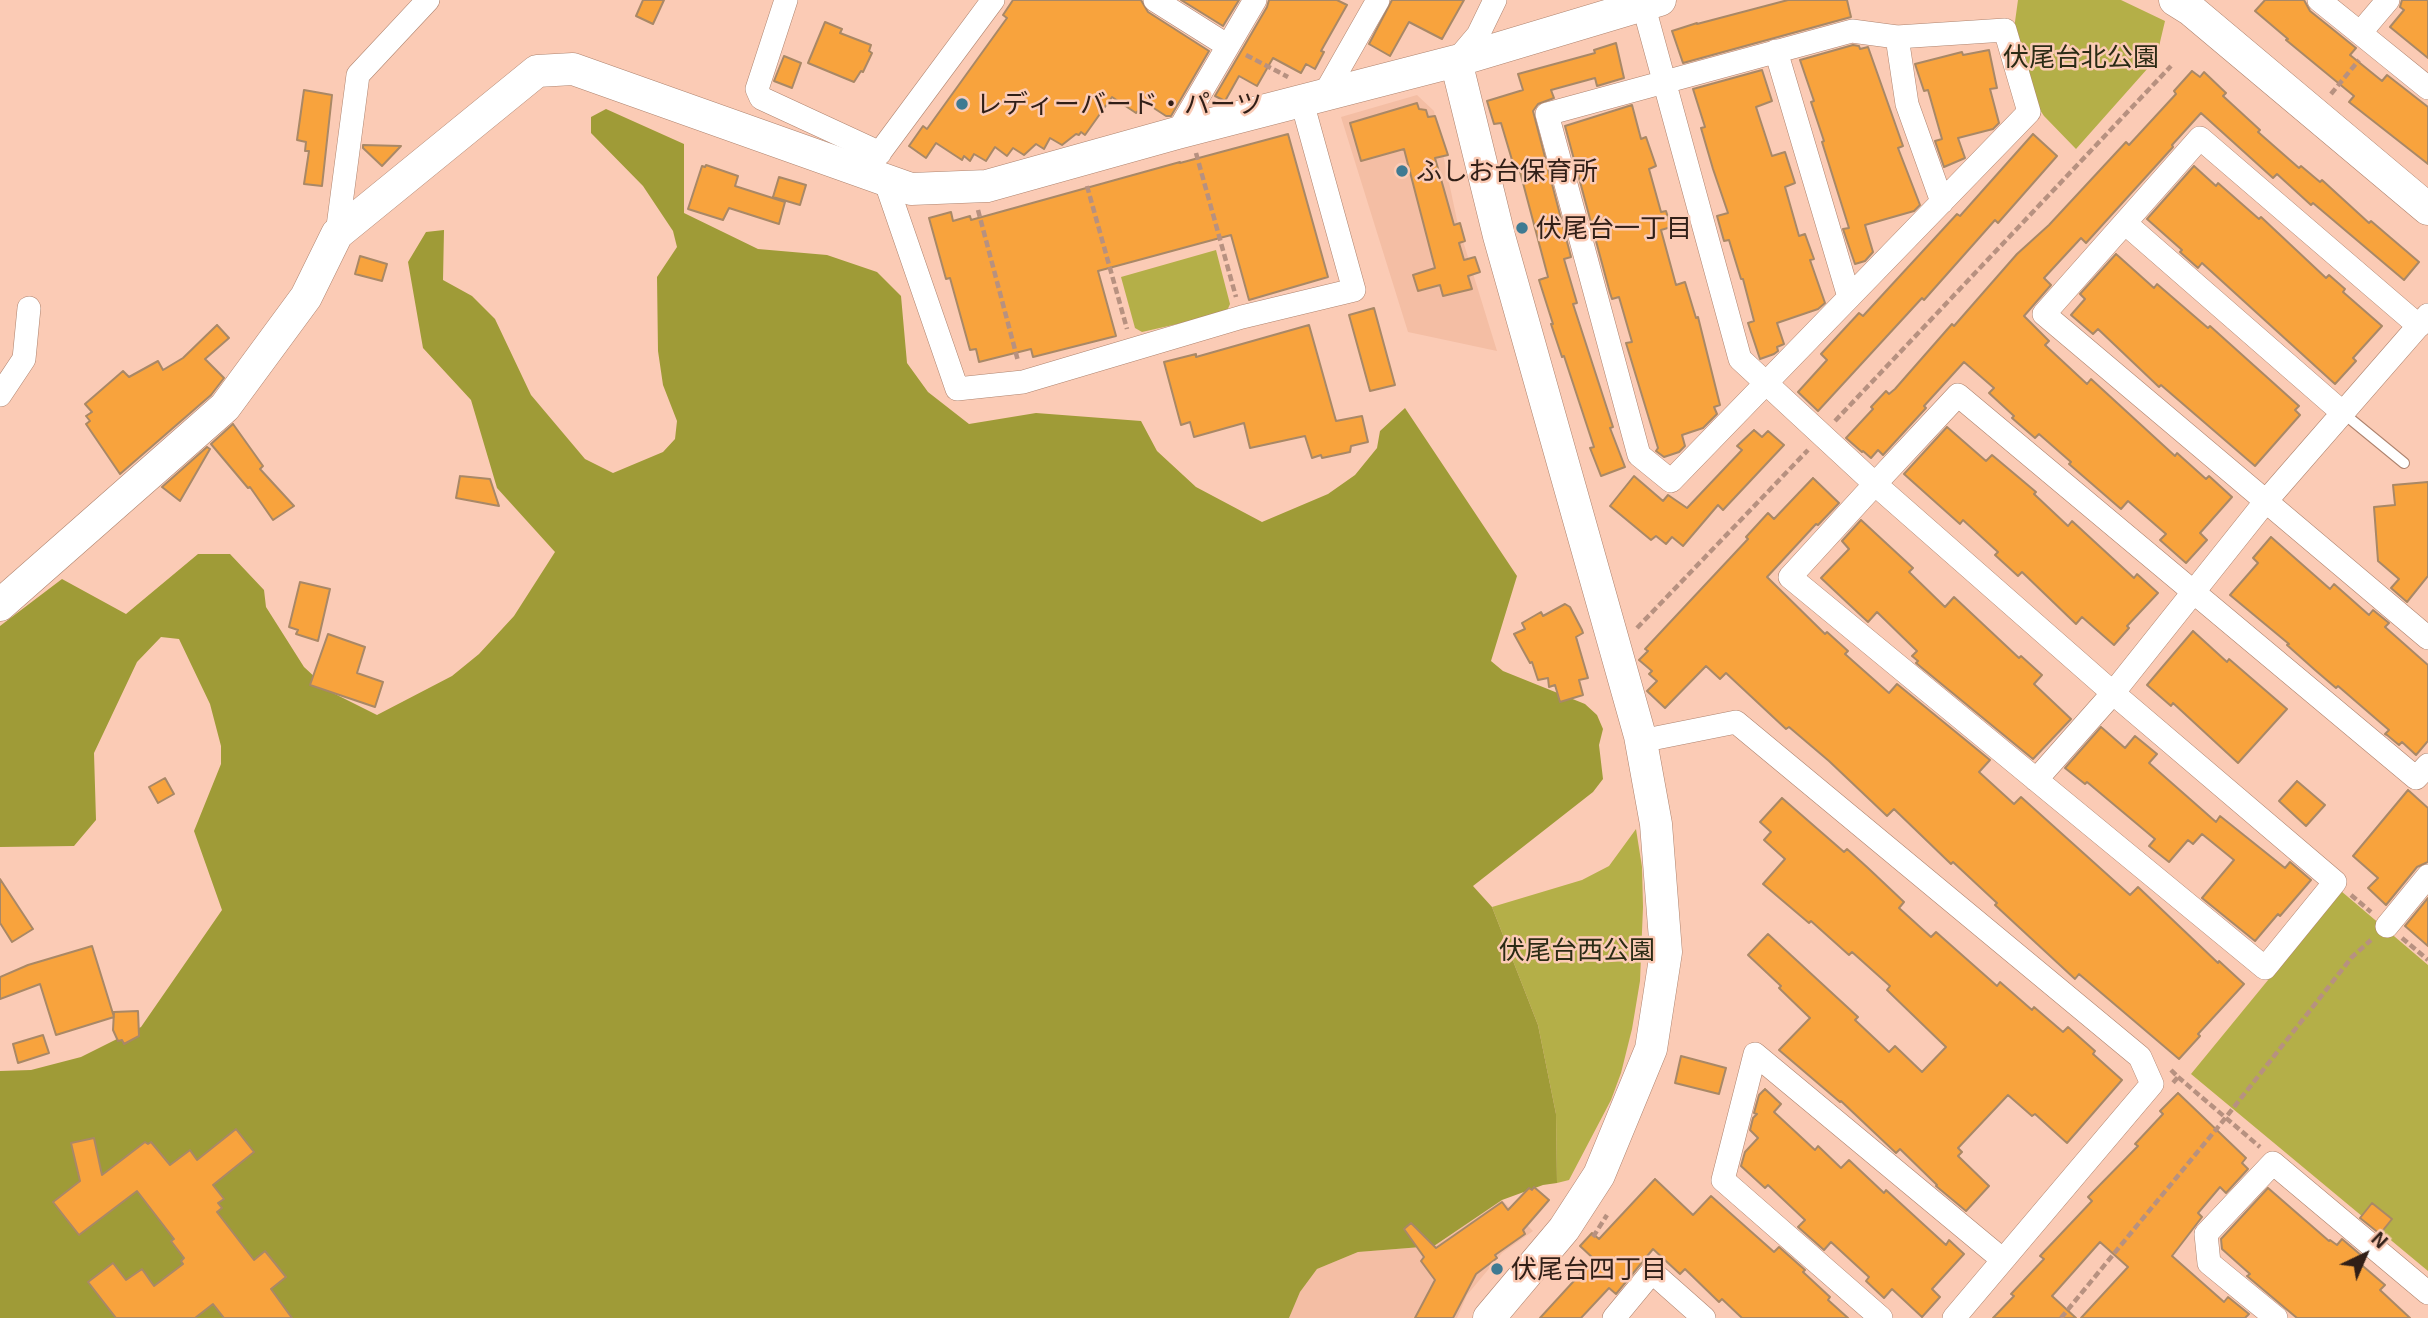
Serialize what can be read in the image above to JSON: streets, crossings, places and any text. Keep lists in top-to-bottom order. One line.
{"parks":["伏尾台北公園","伏尾台⻄公園"],"places":["レディーバード・パーツ","ふしお台保育所","伏尾台一丁目","伏尾台四丁目"],"north":"top right"}
